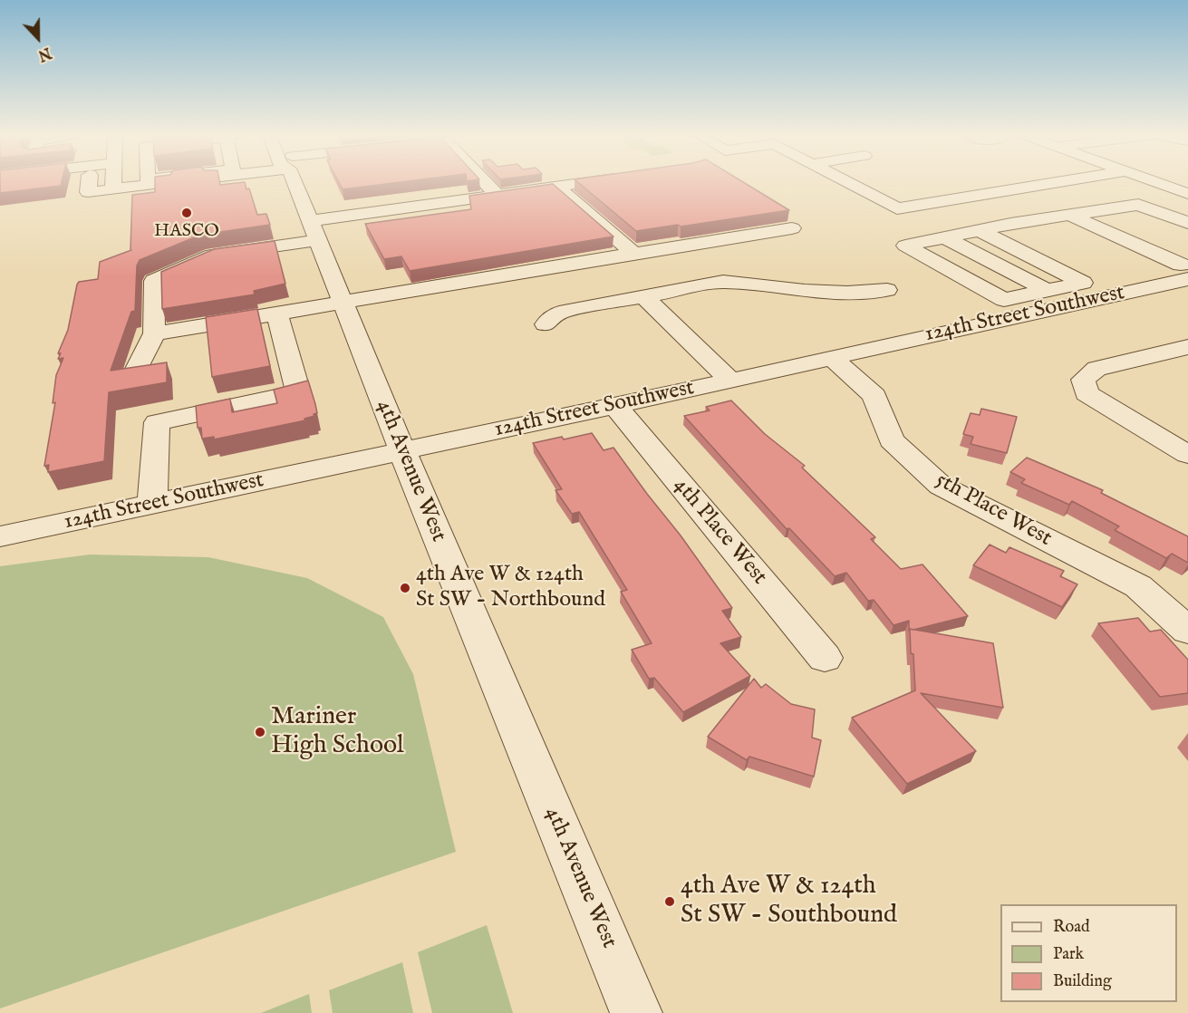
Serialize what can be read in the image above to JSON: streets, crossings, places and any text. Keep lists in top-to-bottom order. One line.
{"streets":{"street":["124th Street Southwest","4th Avenue West","5th Place West","4th Place West"]},"crossings":[["124th Street Southwest","4th Avenue West"],["124th Street Southwest","5th Place West"],["124th Street Southwest","4th Place West"]],"places":["HASCO","4th Ave W & 124th St SW - Northbound","Mariner High School","4th Ave W & 124th St SW - Southbound"],"legend":["Road","Park","Building"],"north":"bottom"}
